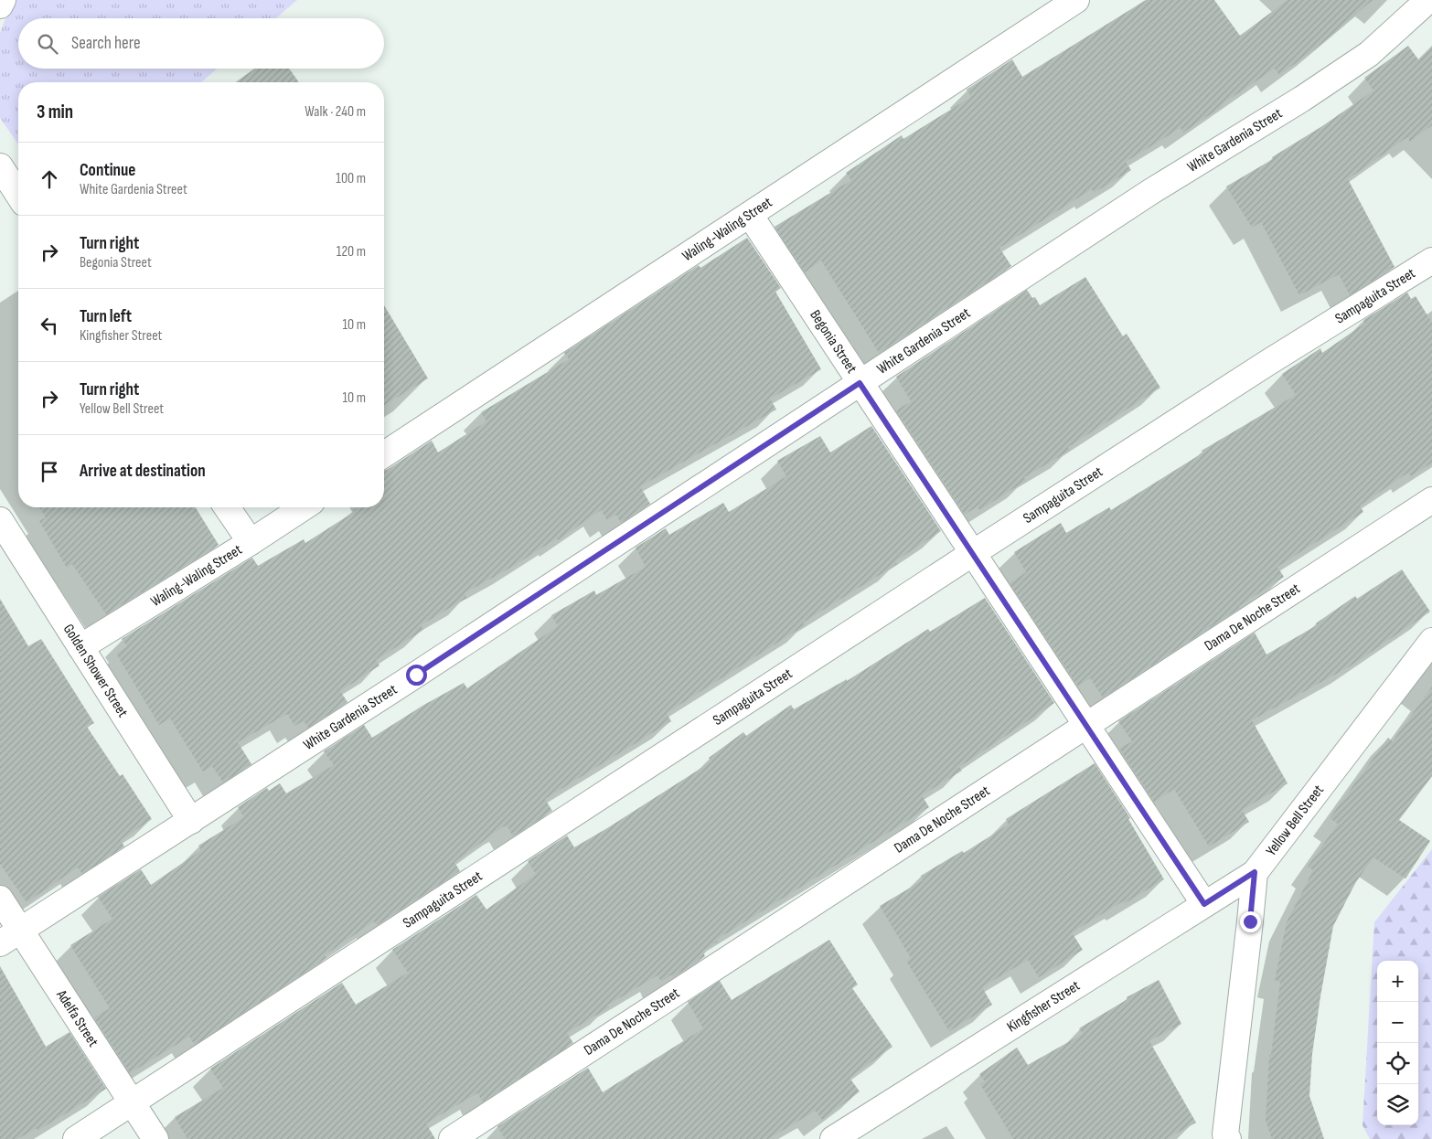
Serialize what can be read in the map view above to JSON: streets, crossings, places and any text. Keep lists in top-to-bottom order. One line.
{"streets":{"street":["White Gardenia Street","Waling-Waling Street","Sampaguita Street","Begonia Street","Dama De Noche Street","Golden Shower Street","Yellow Bell Street","Kingfisher Street","Adelfa Street"]},"crossings":[["White Gardenia Street","Begonia Street"],["White Gardenia Street","Golden Shower Street"],["White Gardenia Street","Adelfa Street"],["Waling-Waling Street","Begonia Street"],["Waling-Waling Street","Golden Shower Street"],["Sampaguita Street","Begonia Street"],["Sampaguita Street","Adelfa Street"],["Begonia Street","Dama De Noche Street"],["Begonia Street","Kingfisher Street"],["Yellow Bell Street","Kingfisher Street"]],"page":{"search":"Search here","heading":["3 min","Walk · 240 m"],"list":[["Continue","White Gardenia Street","100 m"],["Turn right","Begonia Street","120 m"],["Turn left","Kingfisher Street","10 m"],["Turn right","Yellow Bell Street","10 m"],"Arrive at destination"],"map_buttons":["+","−"]}}
